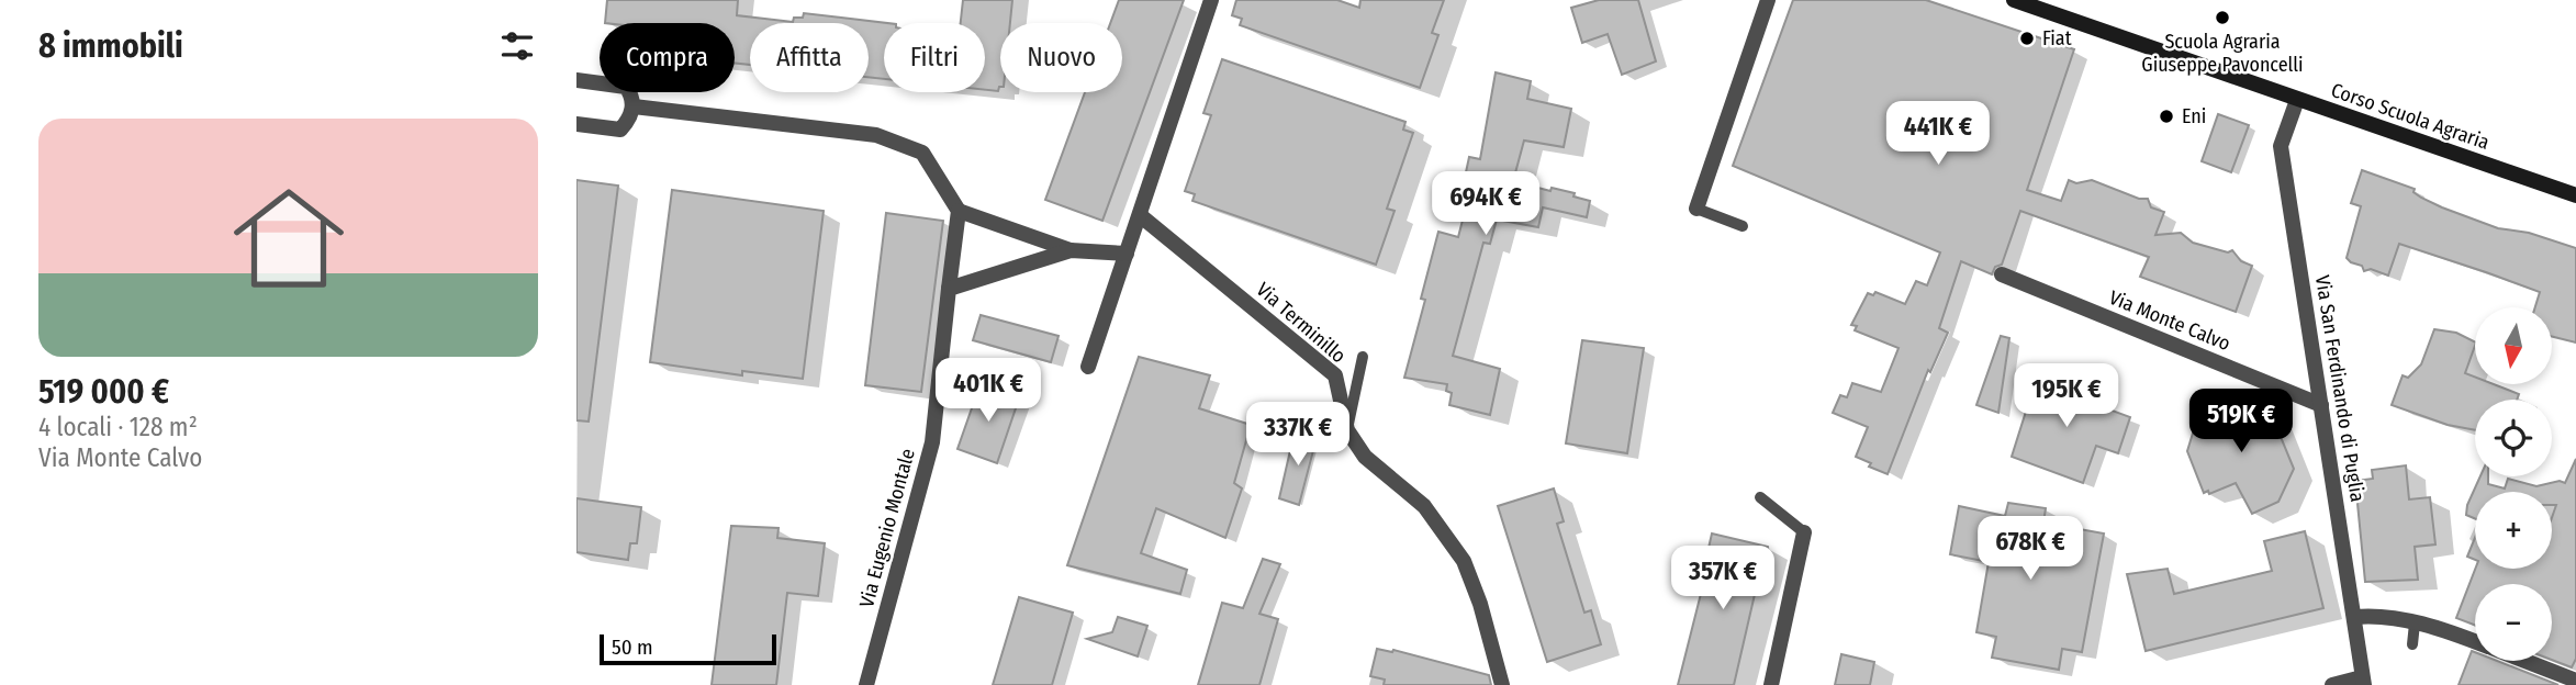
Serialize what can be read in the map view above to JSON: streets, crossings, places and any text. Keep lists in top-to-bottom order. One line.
{"streets":{"main road":["Corso Scuola Agraria"],"street":["Via Monte Calvo","Via Terminillo","Via San Ferdinando di Puglia","Via Eugenio Montale"]},"crossings":[["Corso Scuola Agraria","Via San Ferdinando di Puglia"],["Via Monte Calvo","Via San Ferdinando di Puglia"]],"places":["Scuola Agraria Giuseppe Pavoncelli","Fiat","Eni"],"scale_bar":"50 m","north":"bottom","page":{"heading":"8 immobili","chip":["Compra","Affitta","Filtri","Nuovo"],"list":[{"name":"519 000 €","note":"4 locali · 128 m² · Via Monte Calvo"}],"price":["441K €","694K €","401K €","195K €","519K €","337K €","678K €","357K €"],"map_buttons":["+","−"],"scale":"50 m"}}
